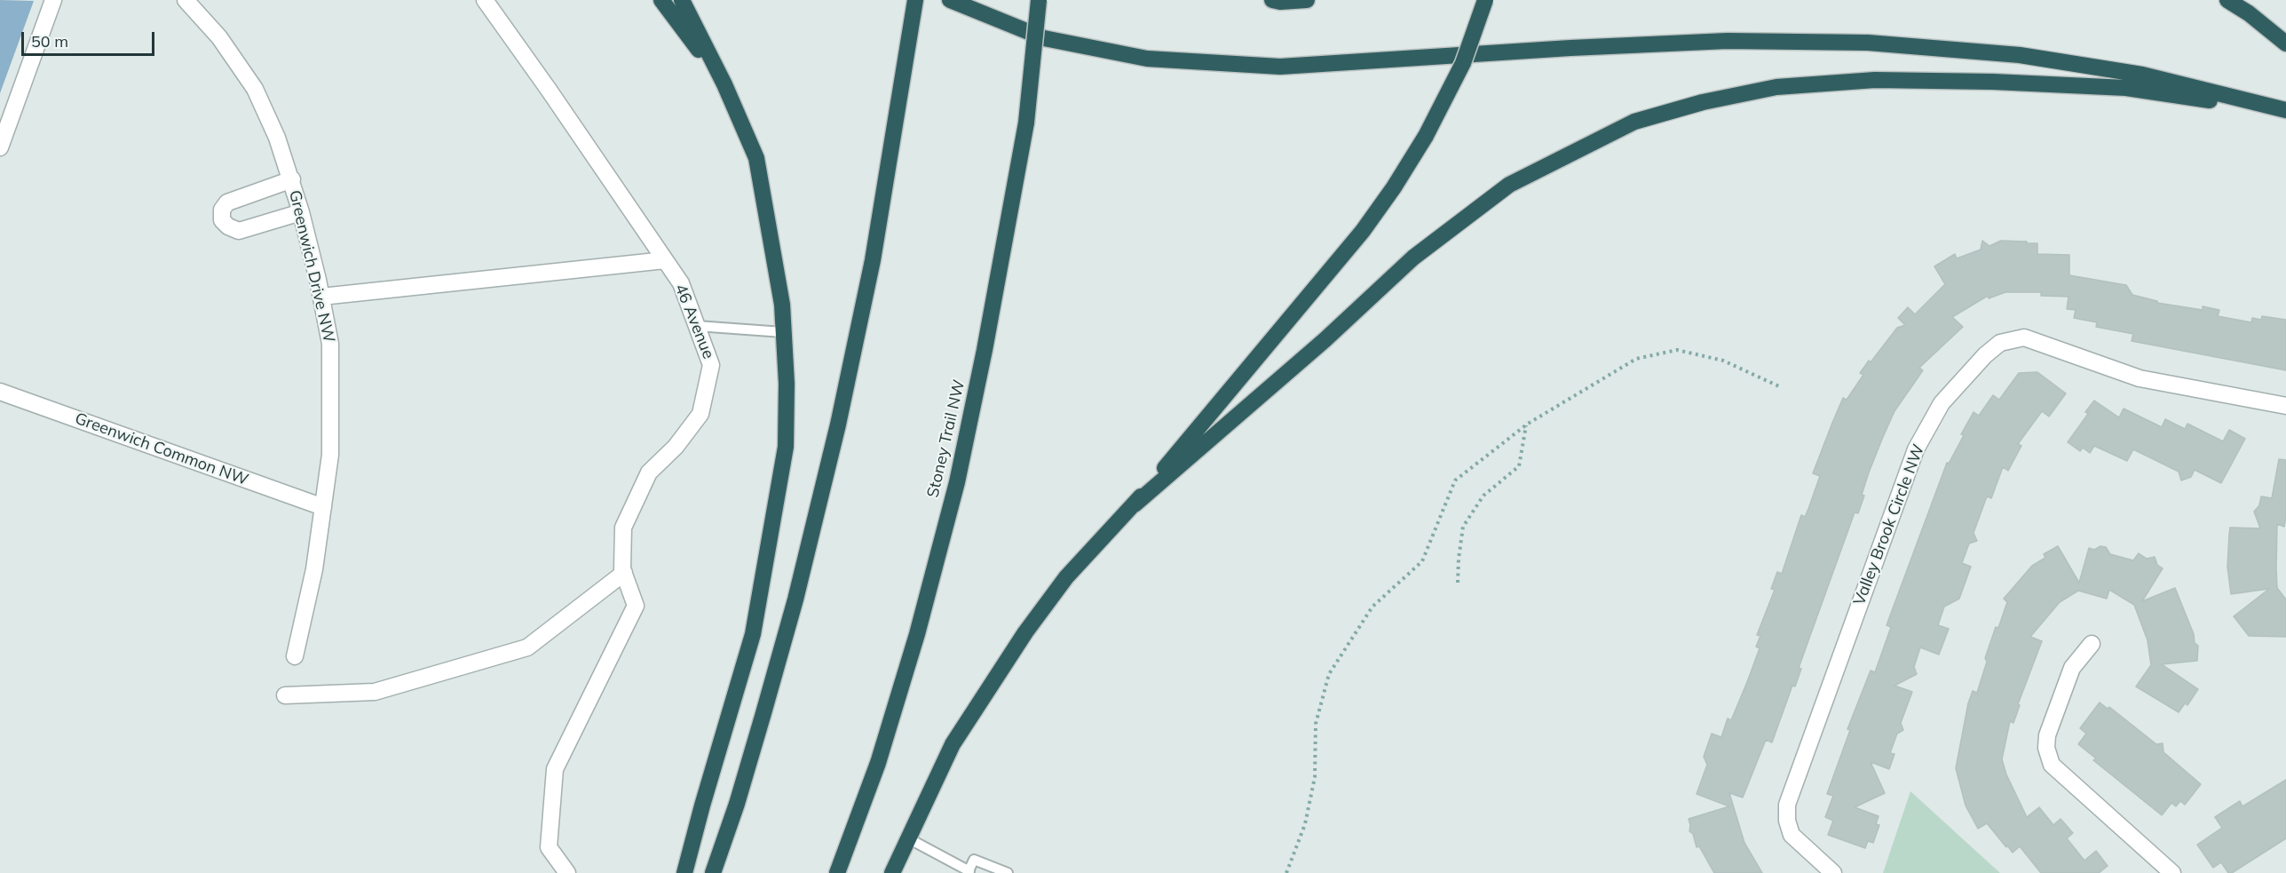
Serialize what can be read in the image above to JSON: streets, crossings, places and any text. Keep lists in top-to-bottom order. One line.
{"streets":{"highway":["Stoney Trail NW"],"street":["Greenwich Drive NW","46 Avenue","Greenwich Common NW","Valley Brook Circle NW"]},"crossings":[["Greenwich Drive NW","Greenwich Common NW"]],"scale_bar":"50 m"}
